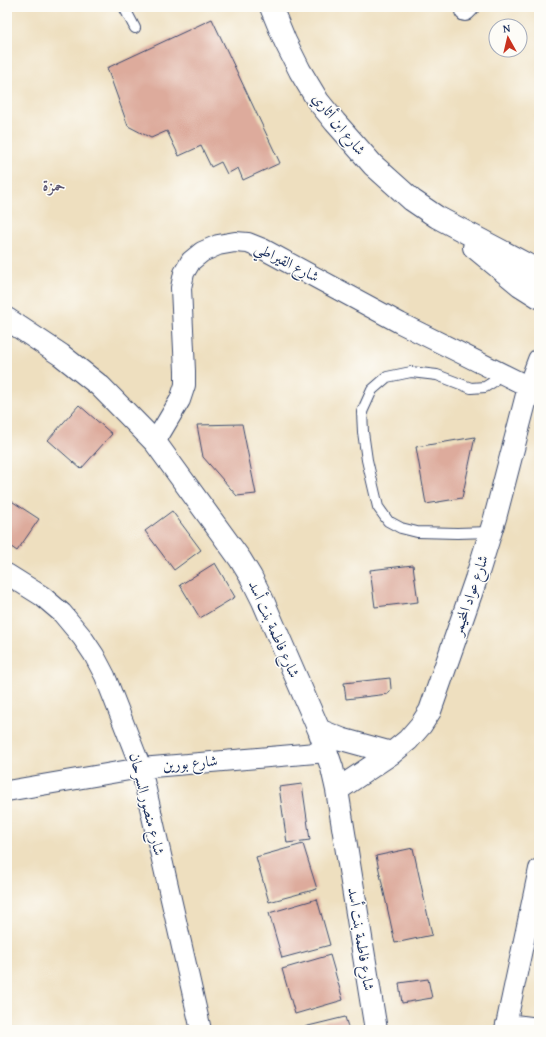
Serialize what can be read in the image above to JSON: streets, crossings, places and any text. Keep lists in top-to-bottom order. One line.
{"streets":{"street":["شارع ابن أثاري","شارع القيراطي","شارع عواد المخيمر","شارع فاطمة بنت أسد","شارع بورين","شارع منصور السرحان"]},"crossings":[["شارع القيراطي","شارع عواد المخيمر"],["شارع القيراطي","شارع فاطمة بنت أسد"],["شارع عواد المخيمر","شارع فاطمة بنت أسد"],["شارع فاطمة بنت أسد","شارع بورين"],["شارع بورين","شارع منصور السرحان"]],"districts":["حمزة"],"north":"top"}
